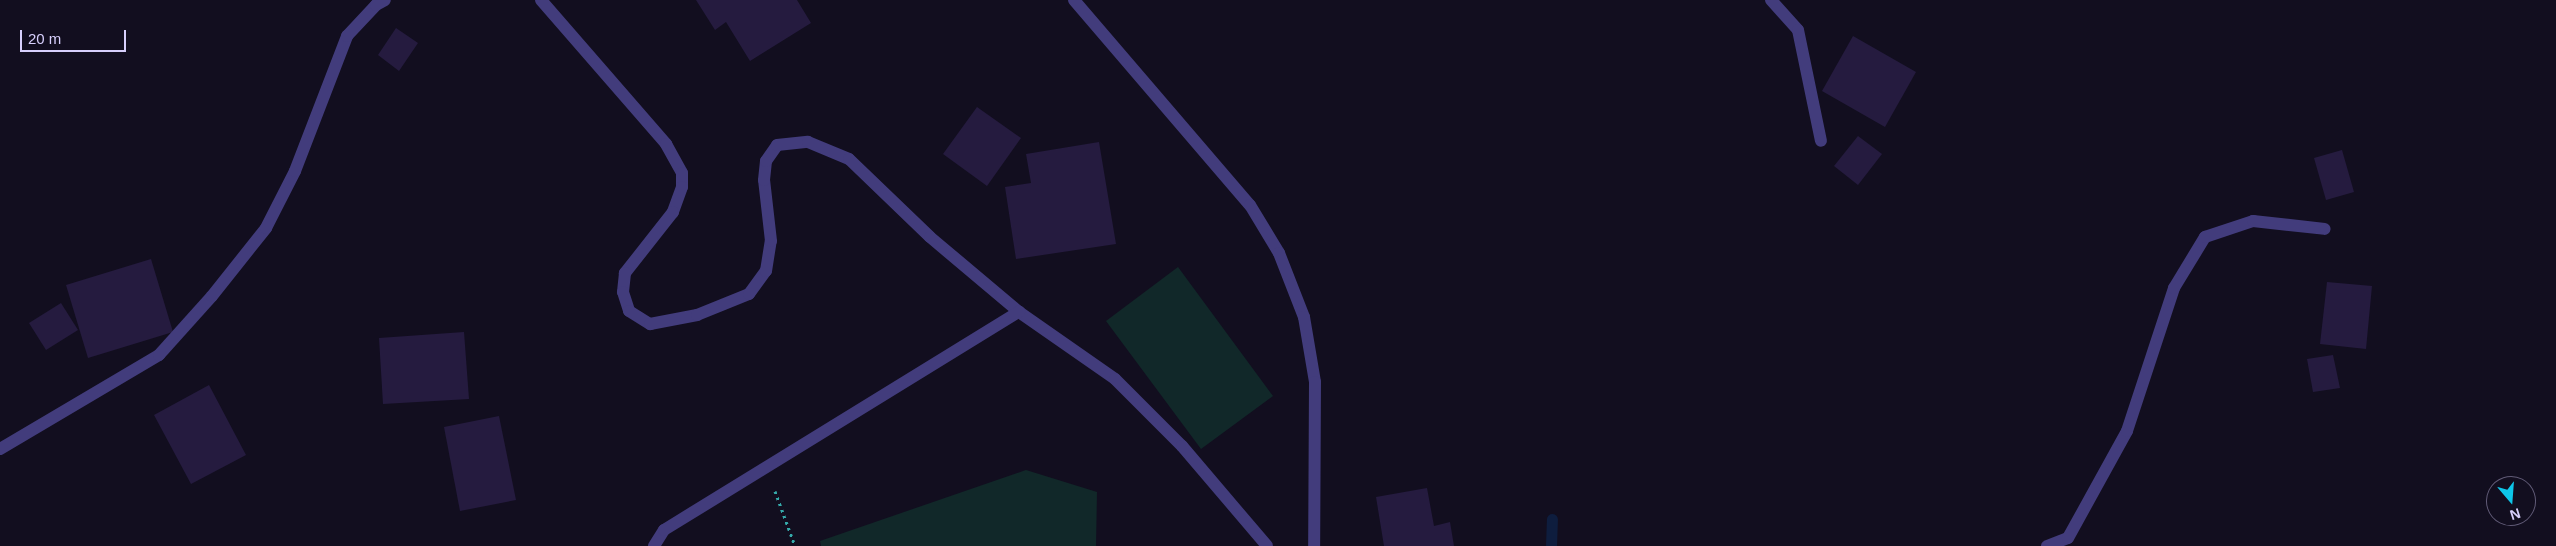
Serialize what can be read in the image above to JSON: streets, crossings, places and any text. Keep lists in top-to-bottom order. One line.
{"scale_bar":"20 m","north":"bottom"}
